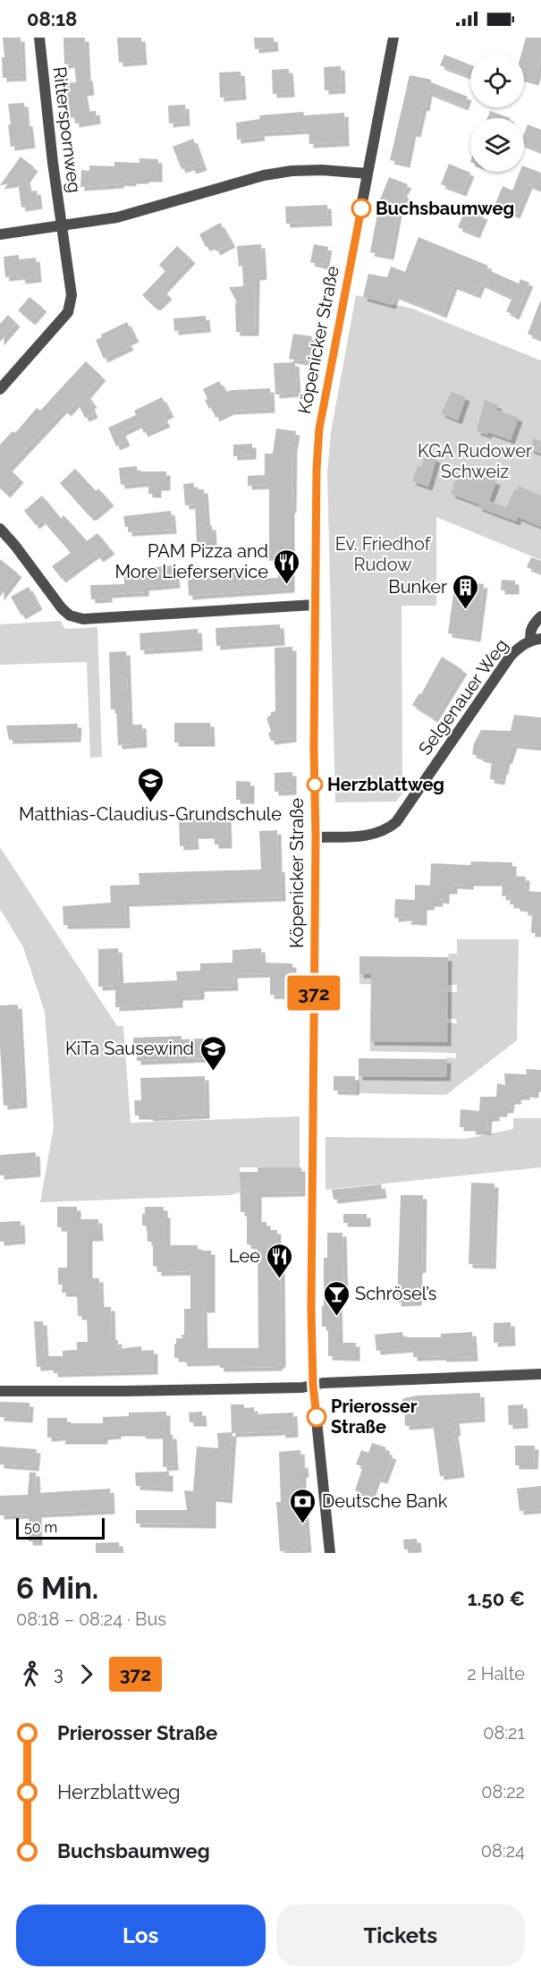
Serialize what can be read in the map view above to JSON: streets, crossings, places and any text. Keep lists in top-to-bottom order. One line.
{"streets":{"street":["Ritterspornweg","Köpenicker Straße","Selgenauer Weg"]},"crossings":[["Köpenicker Straße","Selgenauer Weg"]],"parks":["KGA Rudower Schweiz","Ev. Friedhof Rudow"],"places":{"other":["Buchsbaumweg","Herzblattweg","Prierosser Straße"],"restaurant":["PAM Pizza and More Lieferservice","Lee"],"building":["Bunker"],"school or university":["Matthias-Claudius-Grundschule","KiTa Sausewind"],"bar":["Schrösel’s"],"bank":["Deutsche Bank"]},"lines":["bus line 372"],"scale_bar":"50 m","page":{"status":"08:18","on_map":"372","scale":"50 m","heading":["6 Min.","08:18 – 08:24 · Bus","1.50 €"],"legs":["3","372","2 Halte"],"list":[{"name":"Prierosser Straße","value":"08:21"},{"name":"Herzblattweg","value":"08:22"},{"name":"Buchsbaumweg","value":"08:24"}],"buttons":["Los","Tickets"]}}
